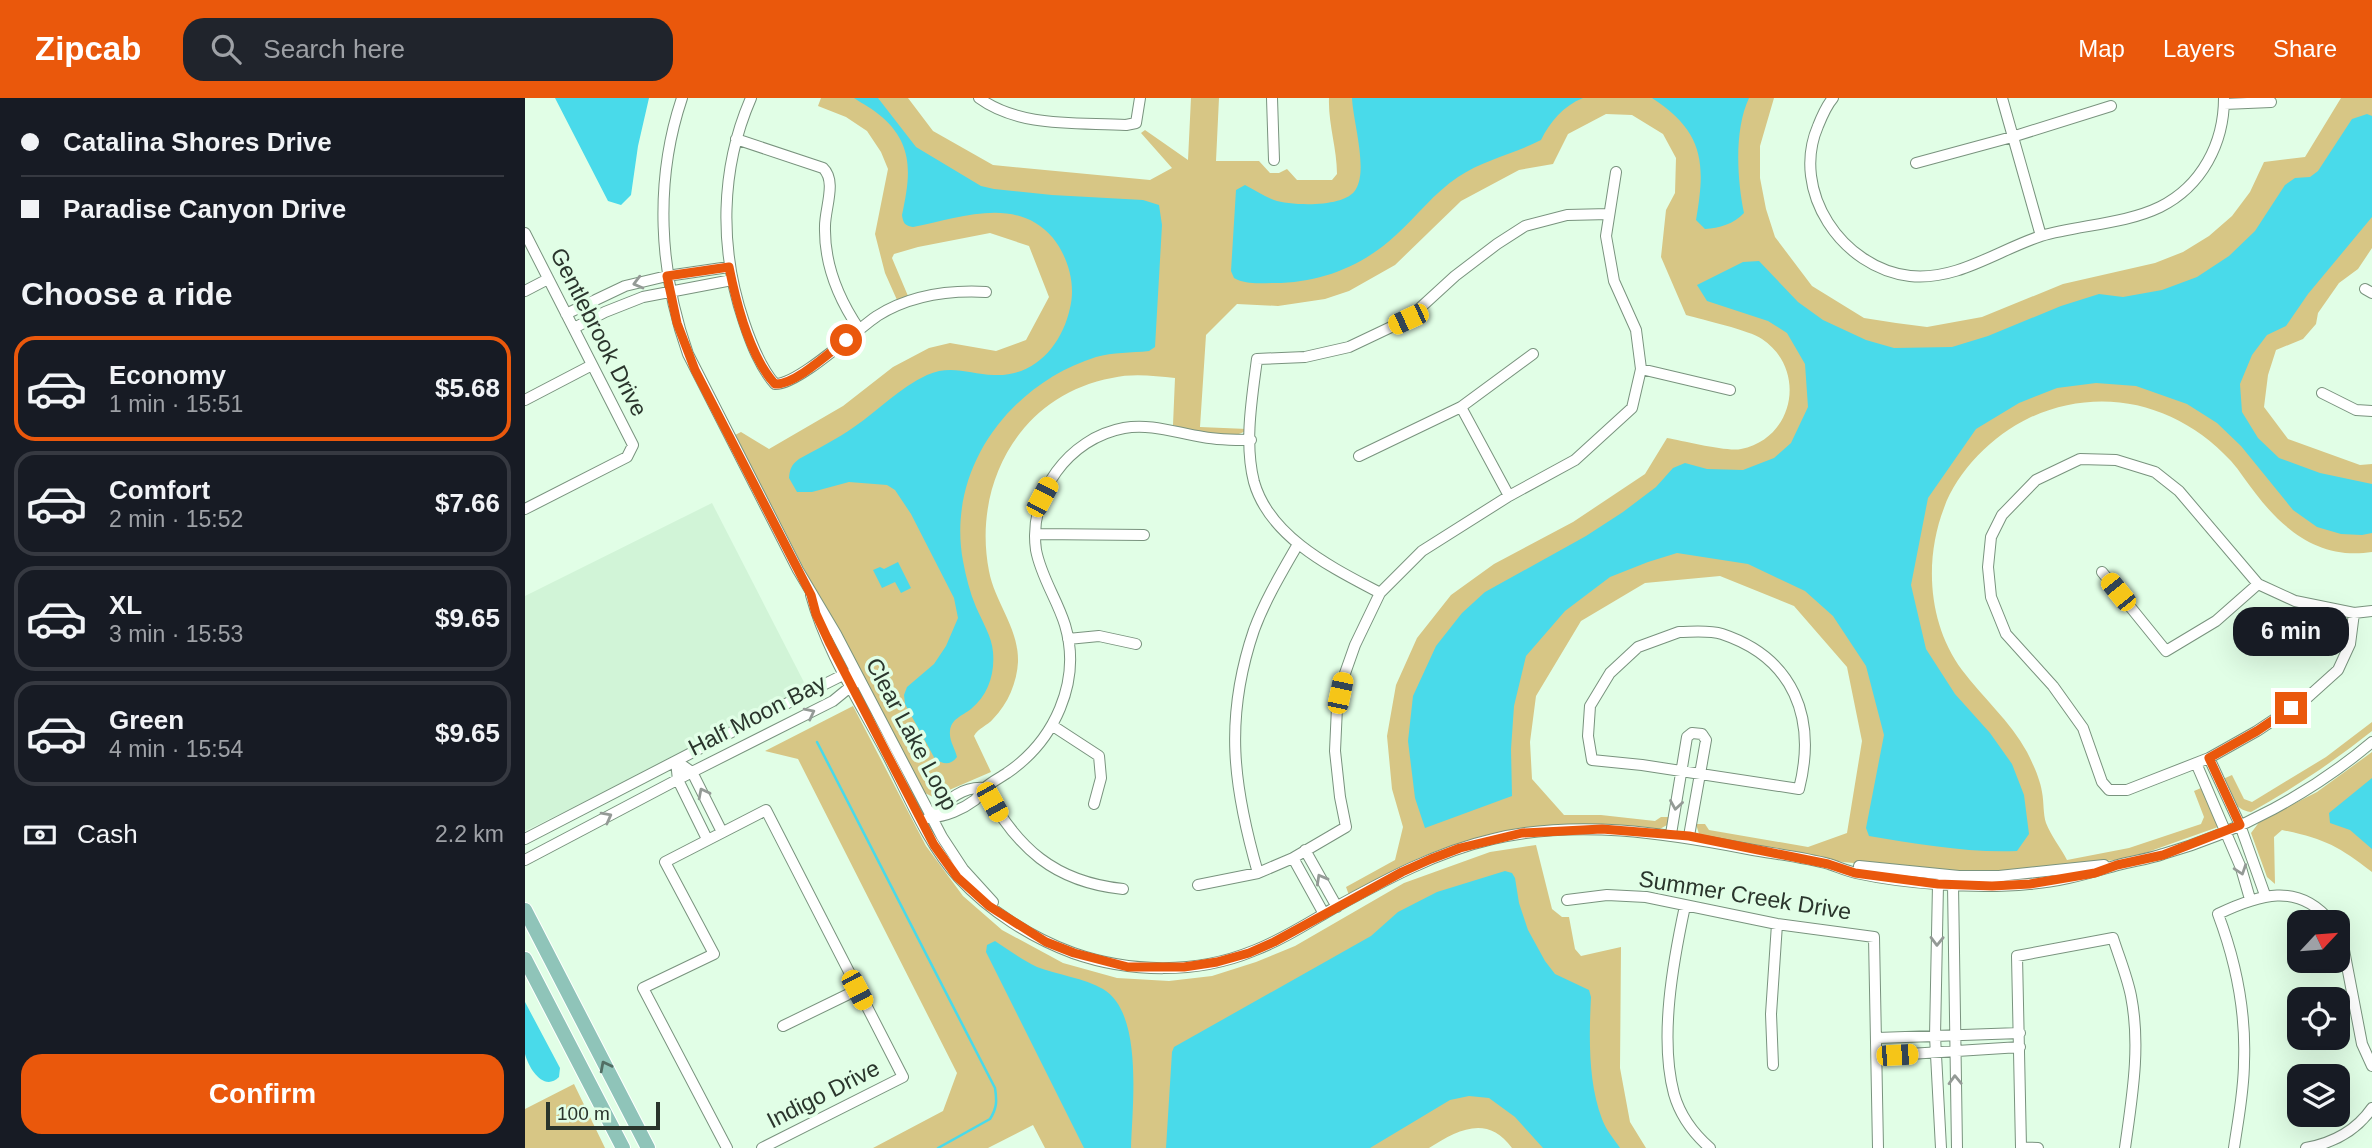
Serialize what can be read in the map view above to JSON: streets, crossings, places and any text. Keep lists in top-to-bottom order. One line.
{"streets":{"street":["Gentlebrook Drive","Half Moon Bay","Clear Lake Loop","Summer Creek Drive","Indigo Drive"]},"crossings":[["Half Moon Bay","Clear Lake Loop"]],"scale_bar":"100 m","north":"top right","page":{"header":"Zipcab","search":"Search here","nav":["Map","Layers","Share"],"banner":["Catalina Shores Drive","Paradise Canyon Drive"],"heading":"Choose a ride","list":[{"name":"Economy","note":"1 min · 15:51","value":"$5.68"},{"name":"Comfort","note":"2 min · 15:52","value":"$7.66"},{"name":"XL","note":"3 min · 15:53","value":"$9.65"},{"name":"Green","note":"4 min · 15:54","value":"$9.65"}],"bubble":"6 min","pay":["Cash","2.2 km"],"buttons":"Confirm","scale":"100 m"}}
